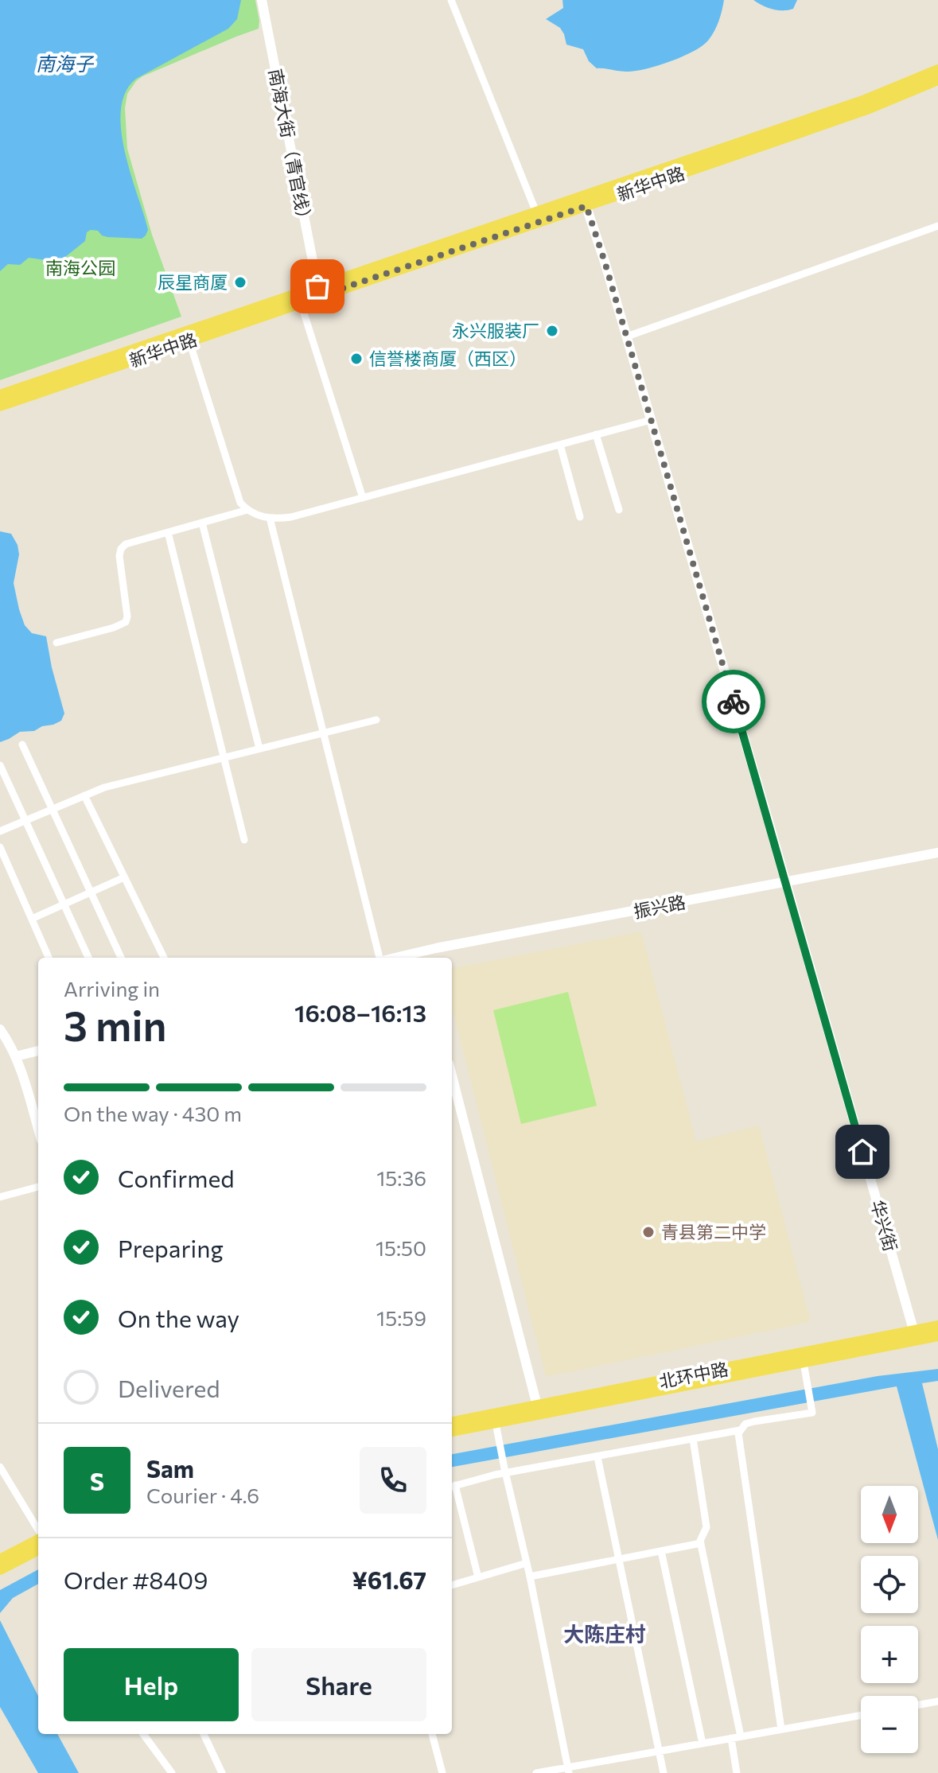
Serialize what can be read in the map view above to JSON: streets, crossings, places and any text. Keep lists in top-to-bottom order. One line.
{"streets":{"main road":["新华中路","北环中路"],"street":["南海大街 （青官线）","振兴路","华兴街"]},"crossings":[["南海大街 （青官线）","新华中路"],["新华中路","华兴街"],["振兴路","华兴街"],["华兴街","北环中路"]],"districts":["大陈庄村"],"water":["南海子"],"parks":["南海公园"],"places":["辰星商厦","永兴服装厂","信誉楼商厦（西区）","青县第二中学"],"north":"bottom","page":{"heading":["3 min","Arriving in","16:08–16:13"],"panel":["Sam","Courier · 4.6","Order #8409","¥61.67"],"bar":"On the way · 430 m","list":[["Confirmed","15:36"],["Preparing","15:50"],["On the way","15:59"],"Delivered"],"round":"S","map_buttons":["+","−"],"buttons":["Help","Share"]}}
